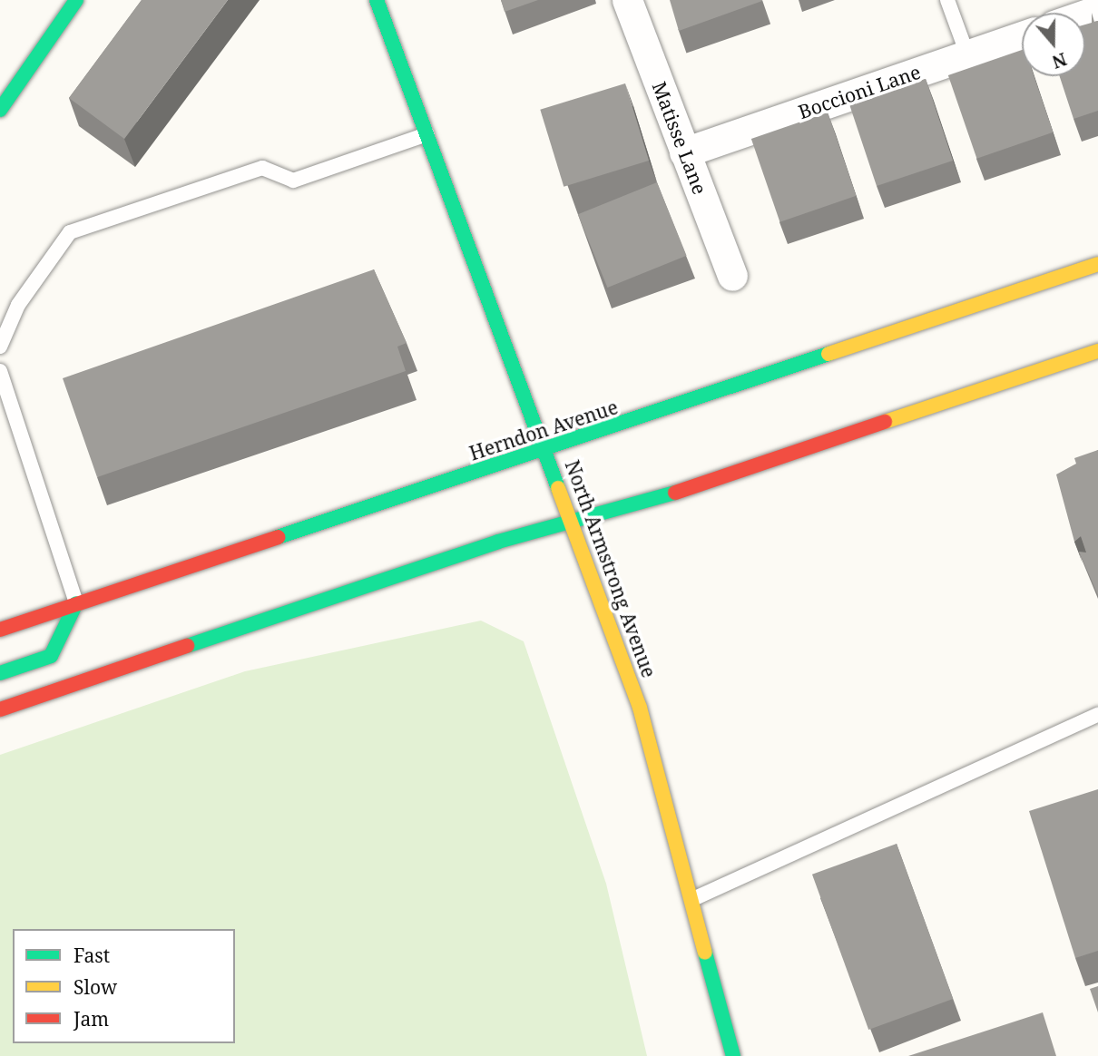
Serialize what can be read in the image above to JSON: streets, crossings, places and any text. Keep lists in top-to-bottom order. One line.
{"streets":{"main road":["Herndon Avenue","North Armstrong Avenue"],"street":["Boccioni Lane","Matisse Lane"]},"crossings":[["Boccioni Lane","Matisse Lane"],["Herndon Avenue","North Armstrong Avenue"]],"legend":["Fast","Slow","Jam"],"north":"bottom"}
